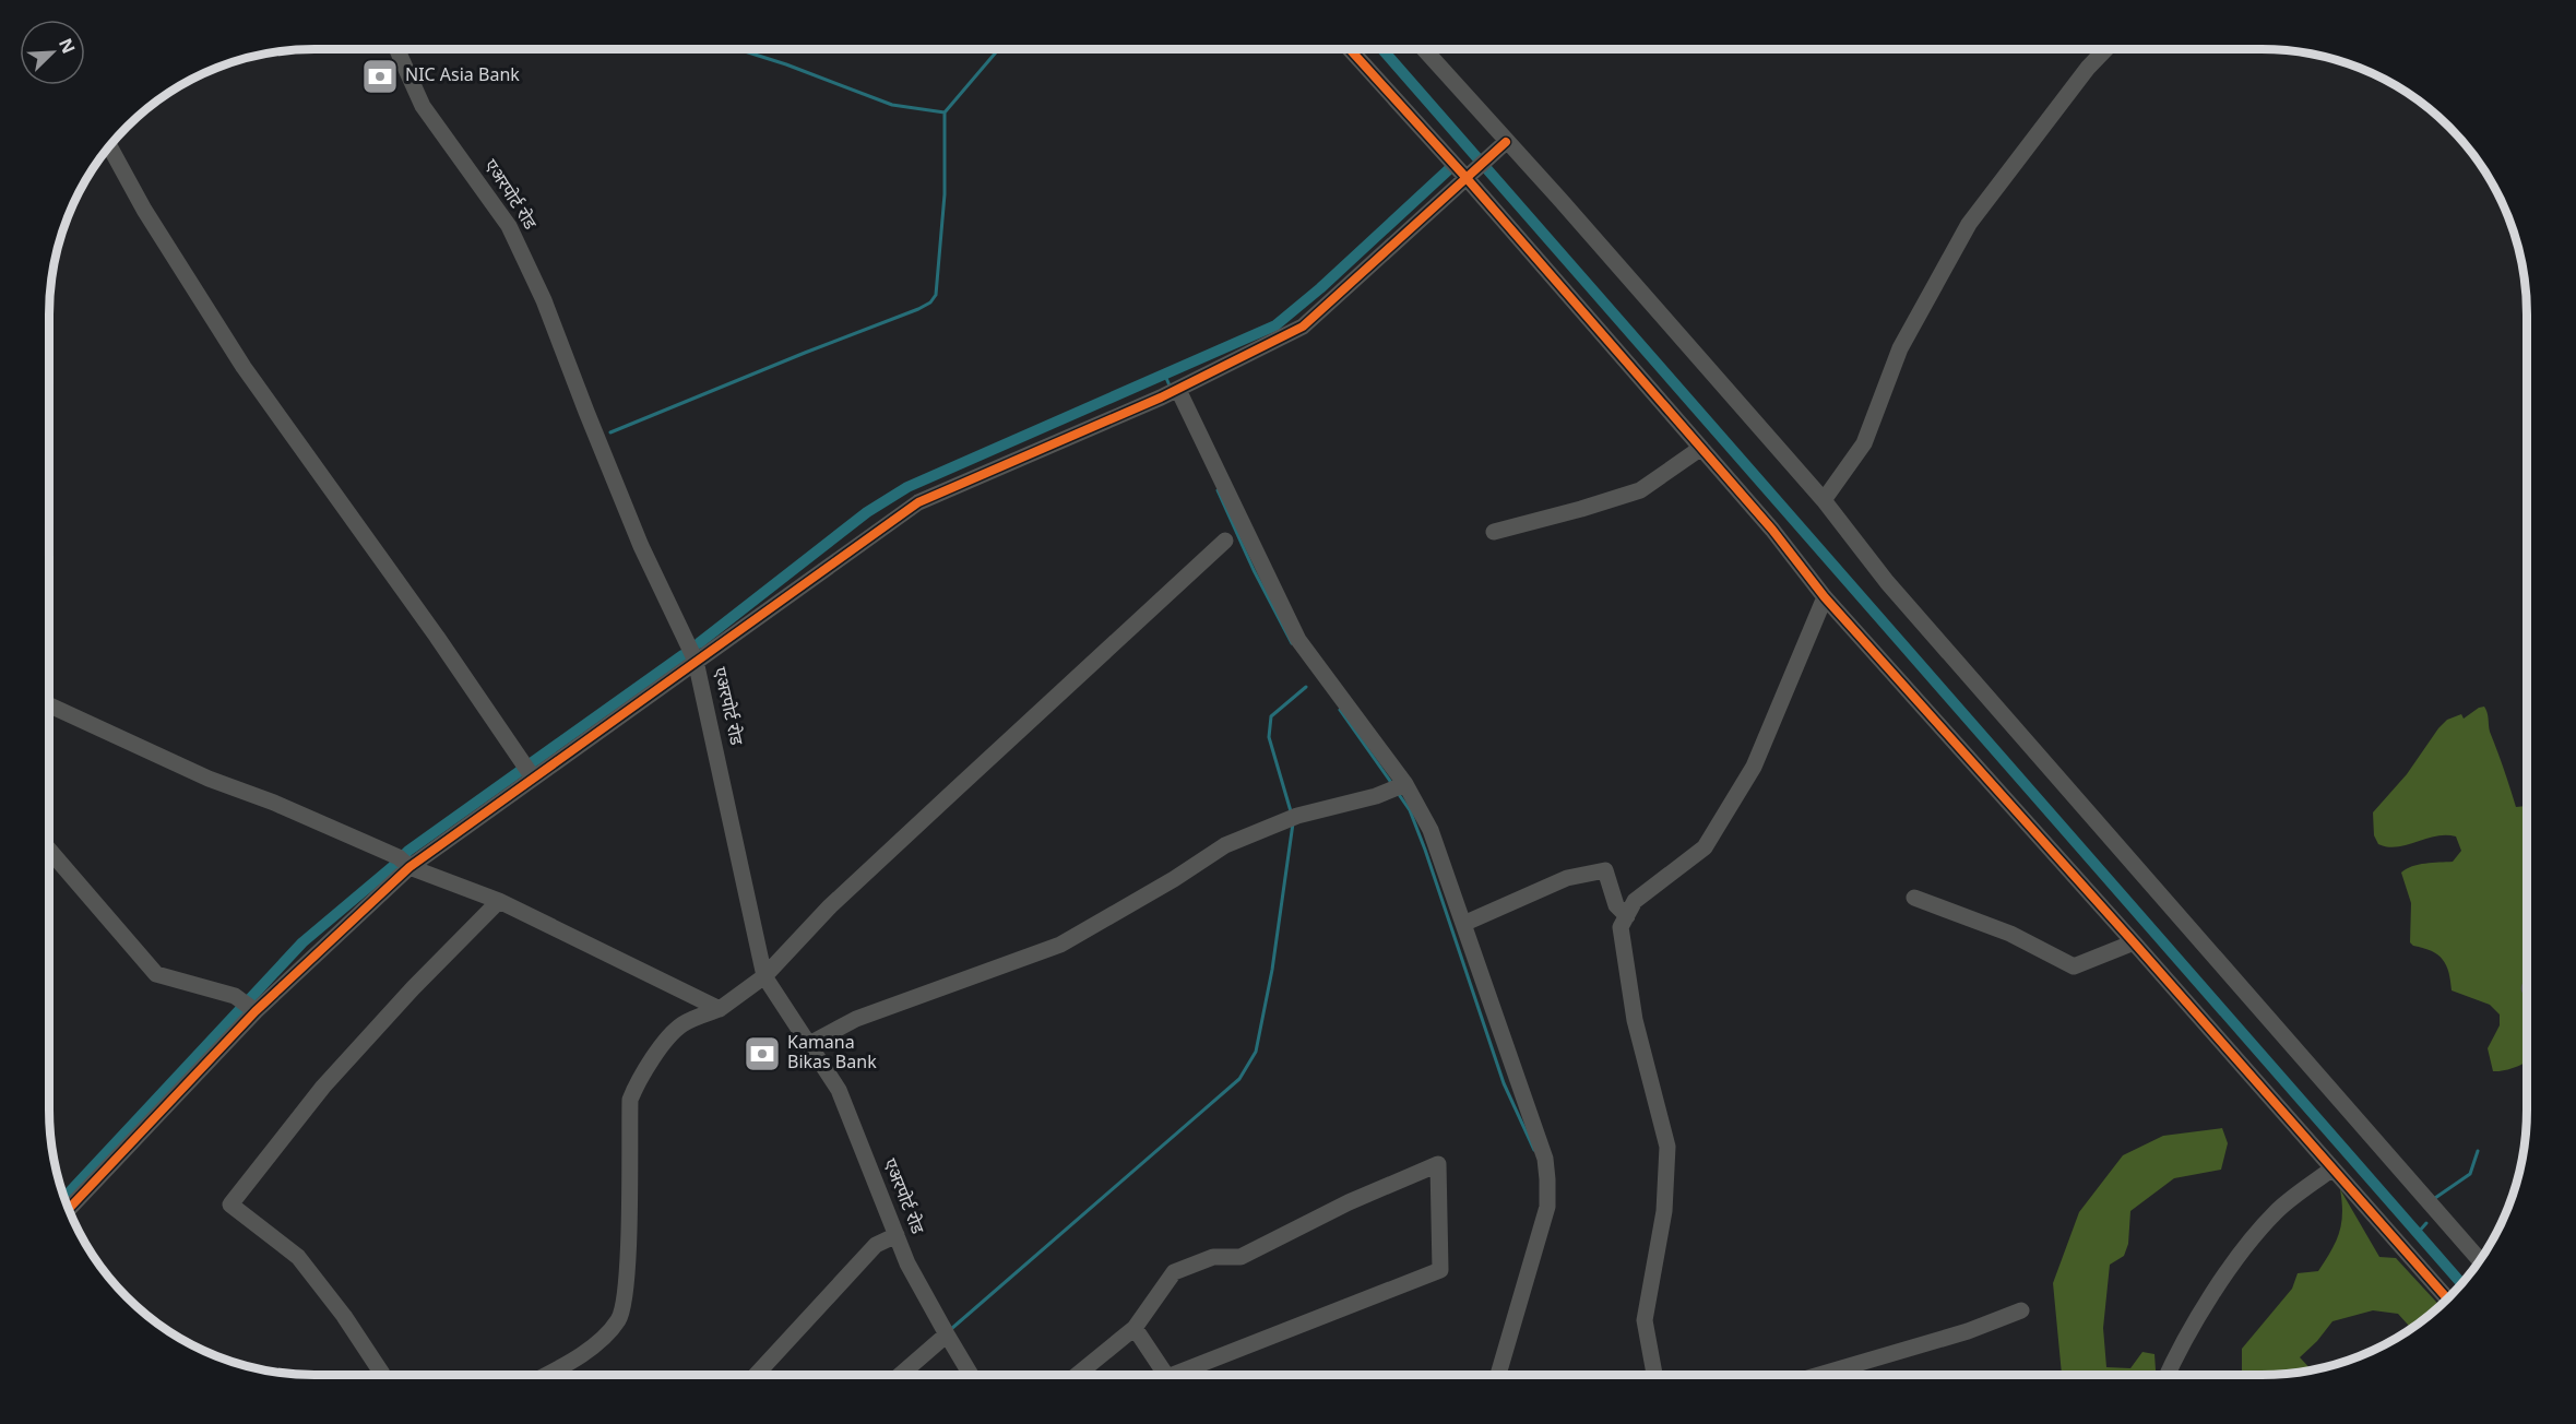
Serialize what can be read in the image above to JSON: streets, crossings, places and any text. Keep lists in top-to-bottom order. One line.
{"streets":{"street":["एअरपोर्ट रोड"]},"places":{"bank":["NIC Asia Bank","Kamana Bikas Bank"]},"north":"top right"}
